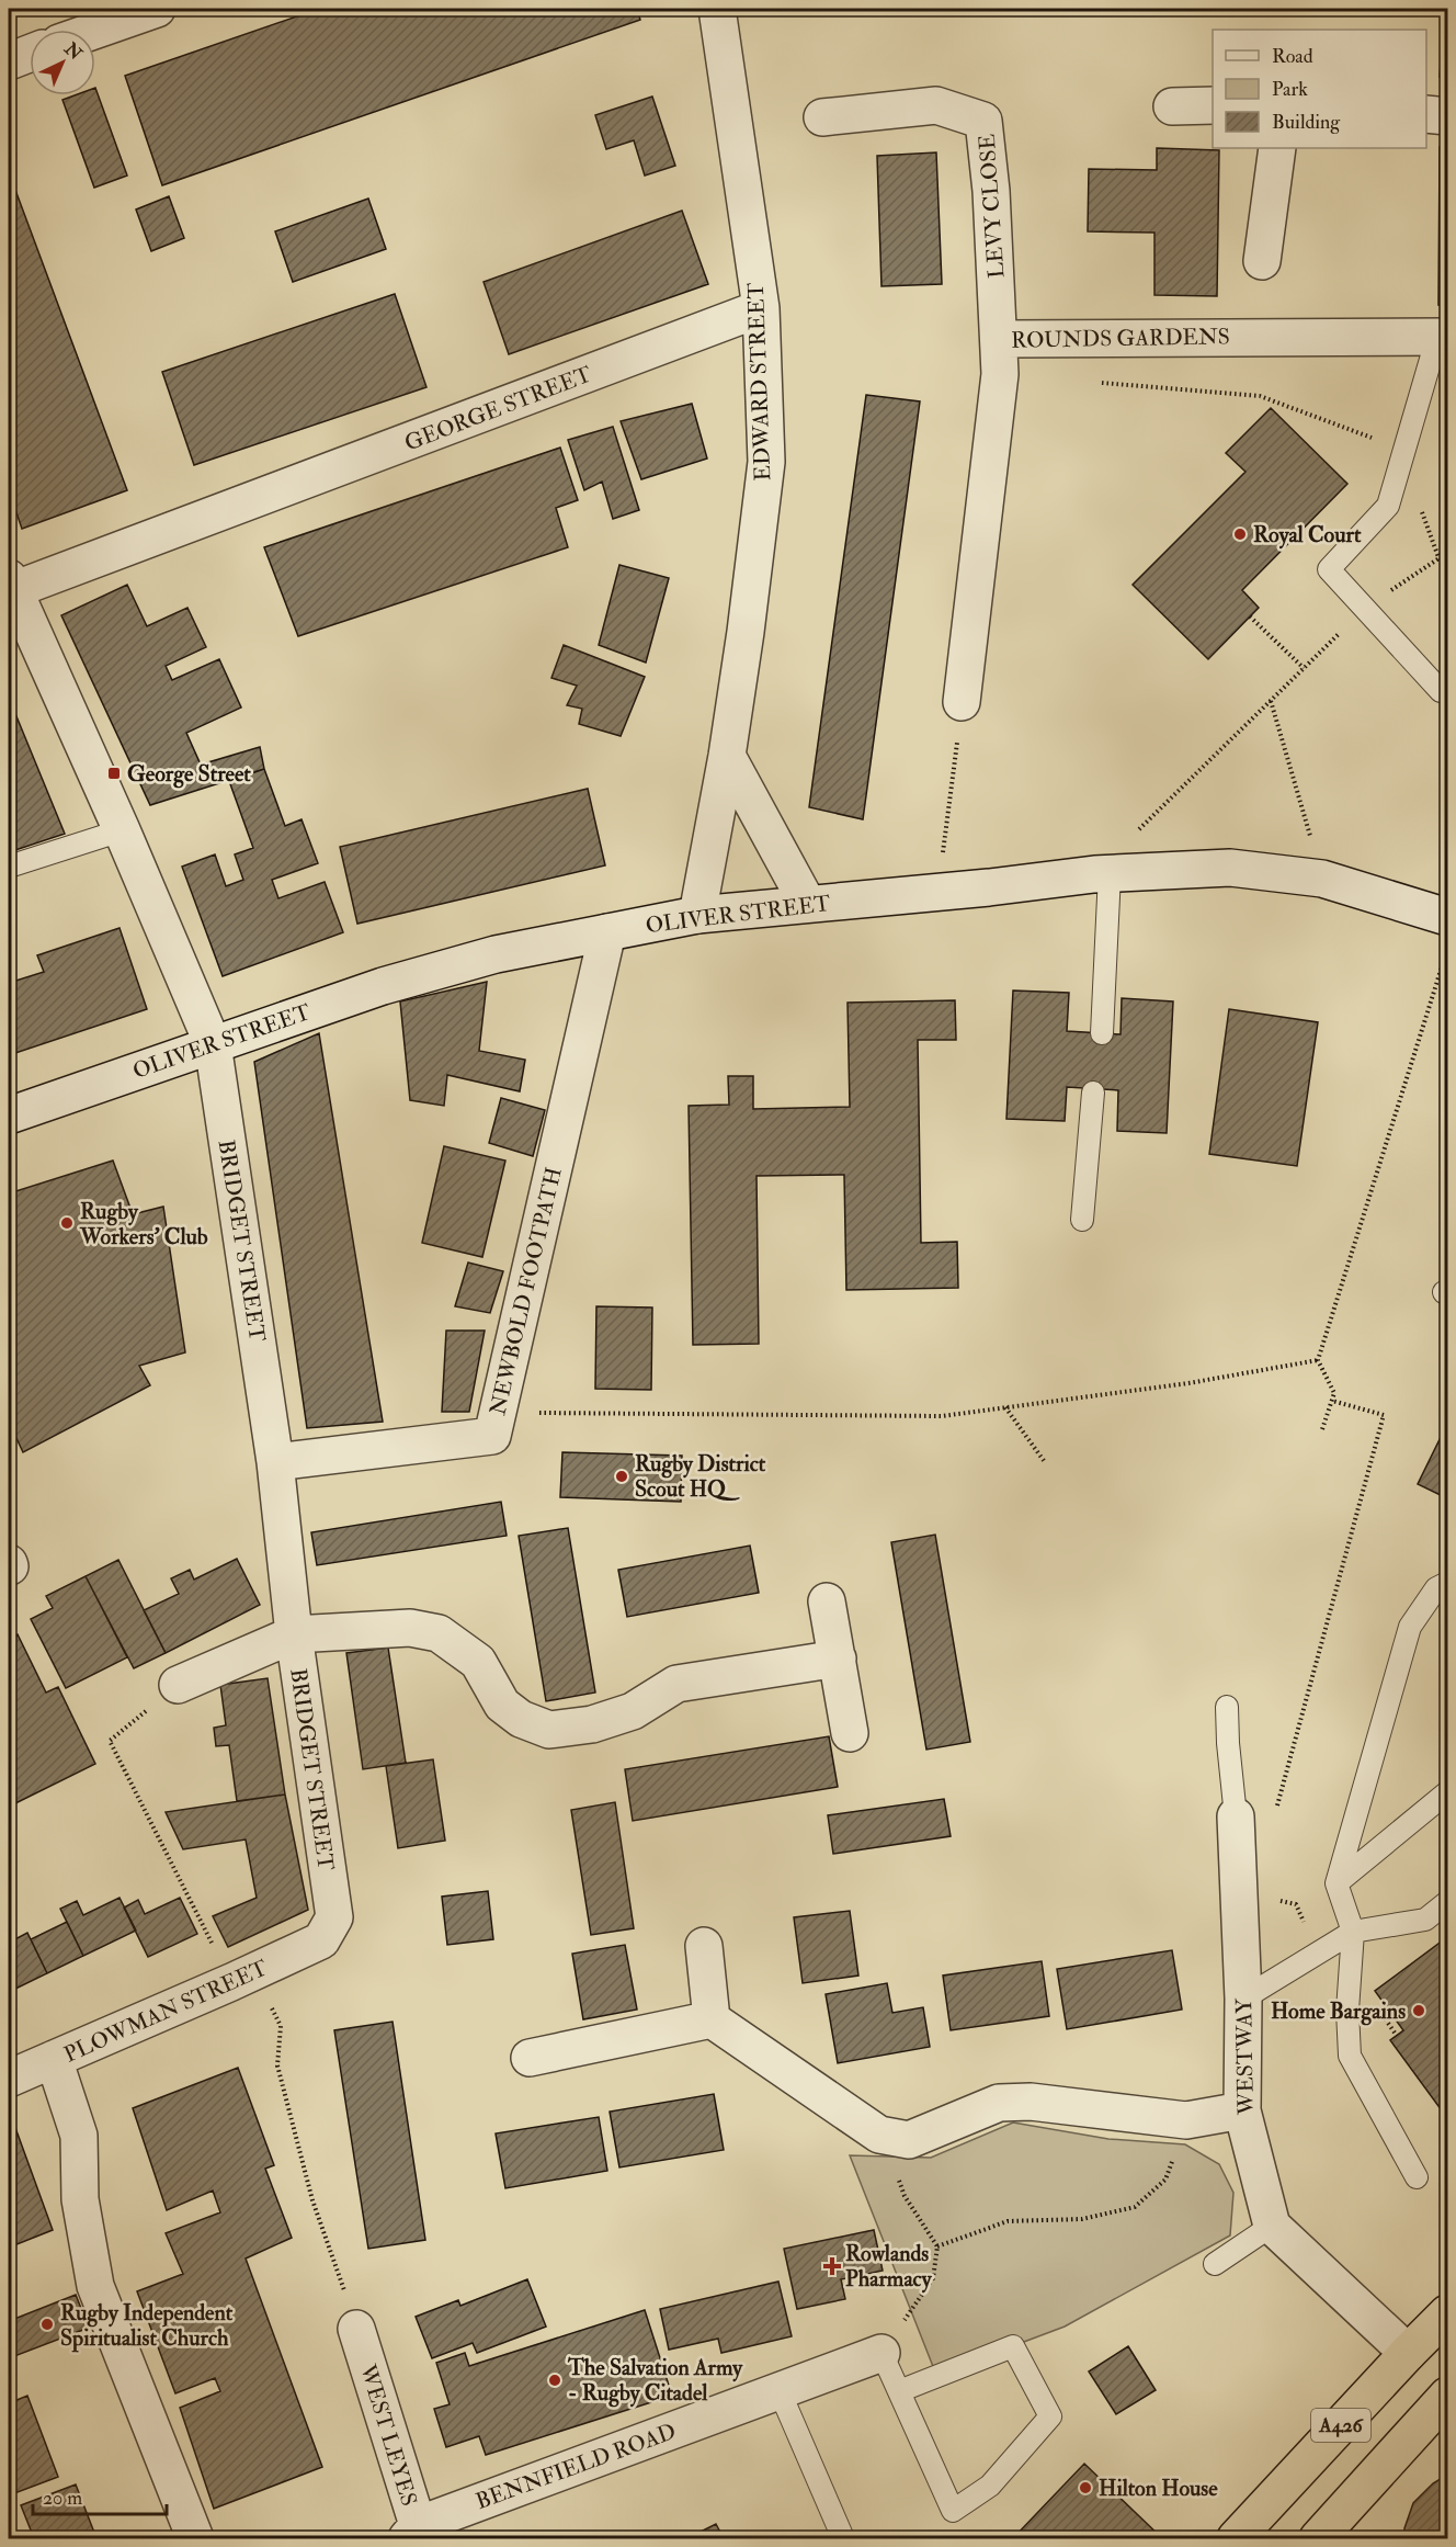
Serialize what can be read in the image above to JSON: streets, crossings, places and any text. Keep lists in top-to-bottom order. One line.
{"streets":{"highway":["A426"],"street":["LEVY CLOSE","ROUNDS GARDENS","EDWARD STREET","GEORGE STREET","OLIVER STREET","BRIDGET STREET","NEWBOLD FOOTPATH","PLOWMAN STREET","WESTWAY","WEST LEYES","BENNFIELD ROAD"]},"crossings":[["LEVY CLOSE","ROUNDS GARDENS"],["EDWARD STREET","GEORGE STREET"],["EDWARD STREET","OLIVER STREET"],["GEORGE STREET","BRIDGET STREET"],["OLIVER STREET","BRIDGET STREET"],["OLIVER STREET","NEWBOLD FOOTPATH"],["BRIDGET STREET","NEWBOLD FOOTPATH"],["BRIDGET STREET","PLOWMAN STREET"],["WEST LEYES","BENNFIELD ROAD"]],"places":{"other":["Royal Court","Rugby Workers' Club","Rugby District Scout HQ","Home Bargains","Rugby Independent Spiritualist Church","The Salvation Army - Rugby Citadel","Hilton House"],"transit":["George Street"],"health":["Rowlands Pharmacy"]},"legend":["Road","Park","Building"],"scale_bar":"20 m","north":"top right"}
